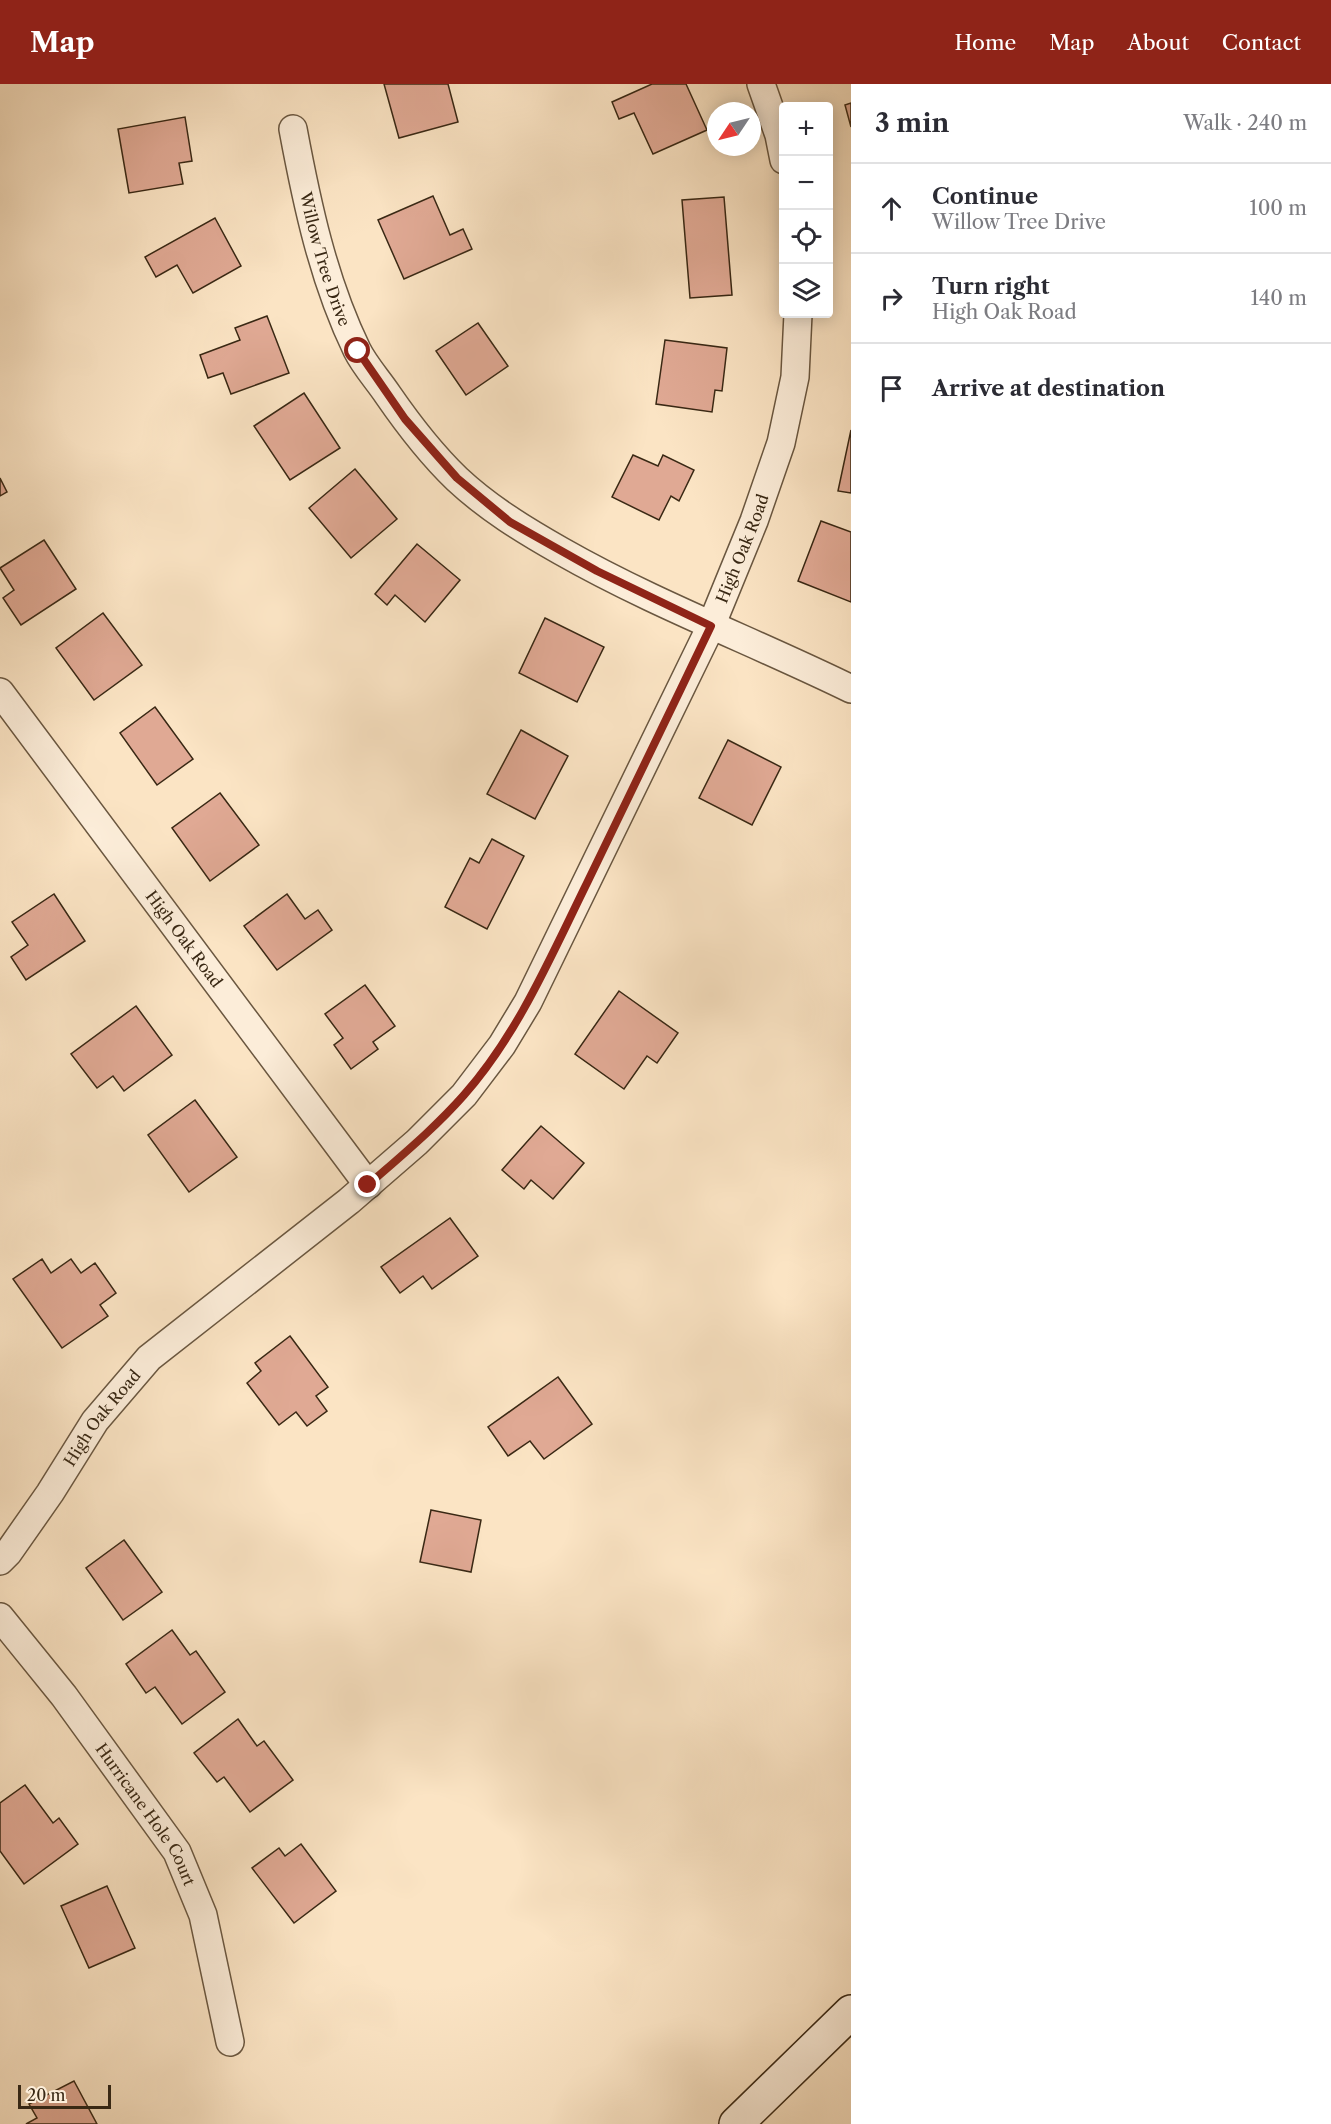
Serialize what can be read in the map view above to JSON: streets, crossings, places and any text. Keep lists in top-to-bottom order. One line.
{"streets":{"street":["Willow Tree Drive","High Oak Road","Hurricane Hole Court"]},"crossings":[["Willow Tree Drive","High Oak Road"]],"scale_bar":"20 m","north":"bottom left","page":{"header":"Map","nav":["Home","Map","About","Contact"],"heading":["3 min","Walk · 240 m"],"map_buttons":["+","−"],"list":[["Continue","Willow Tree Drive","100 m"],["Turn right","High Oak Road","140 m"],"Arrive at destination"],"scale":"20 m"}}
